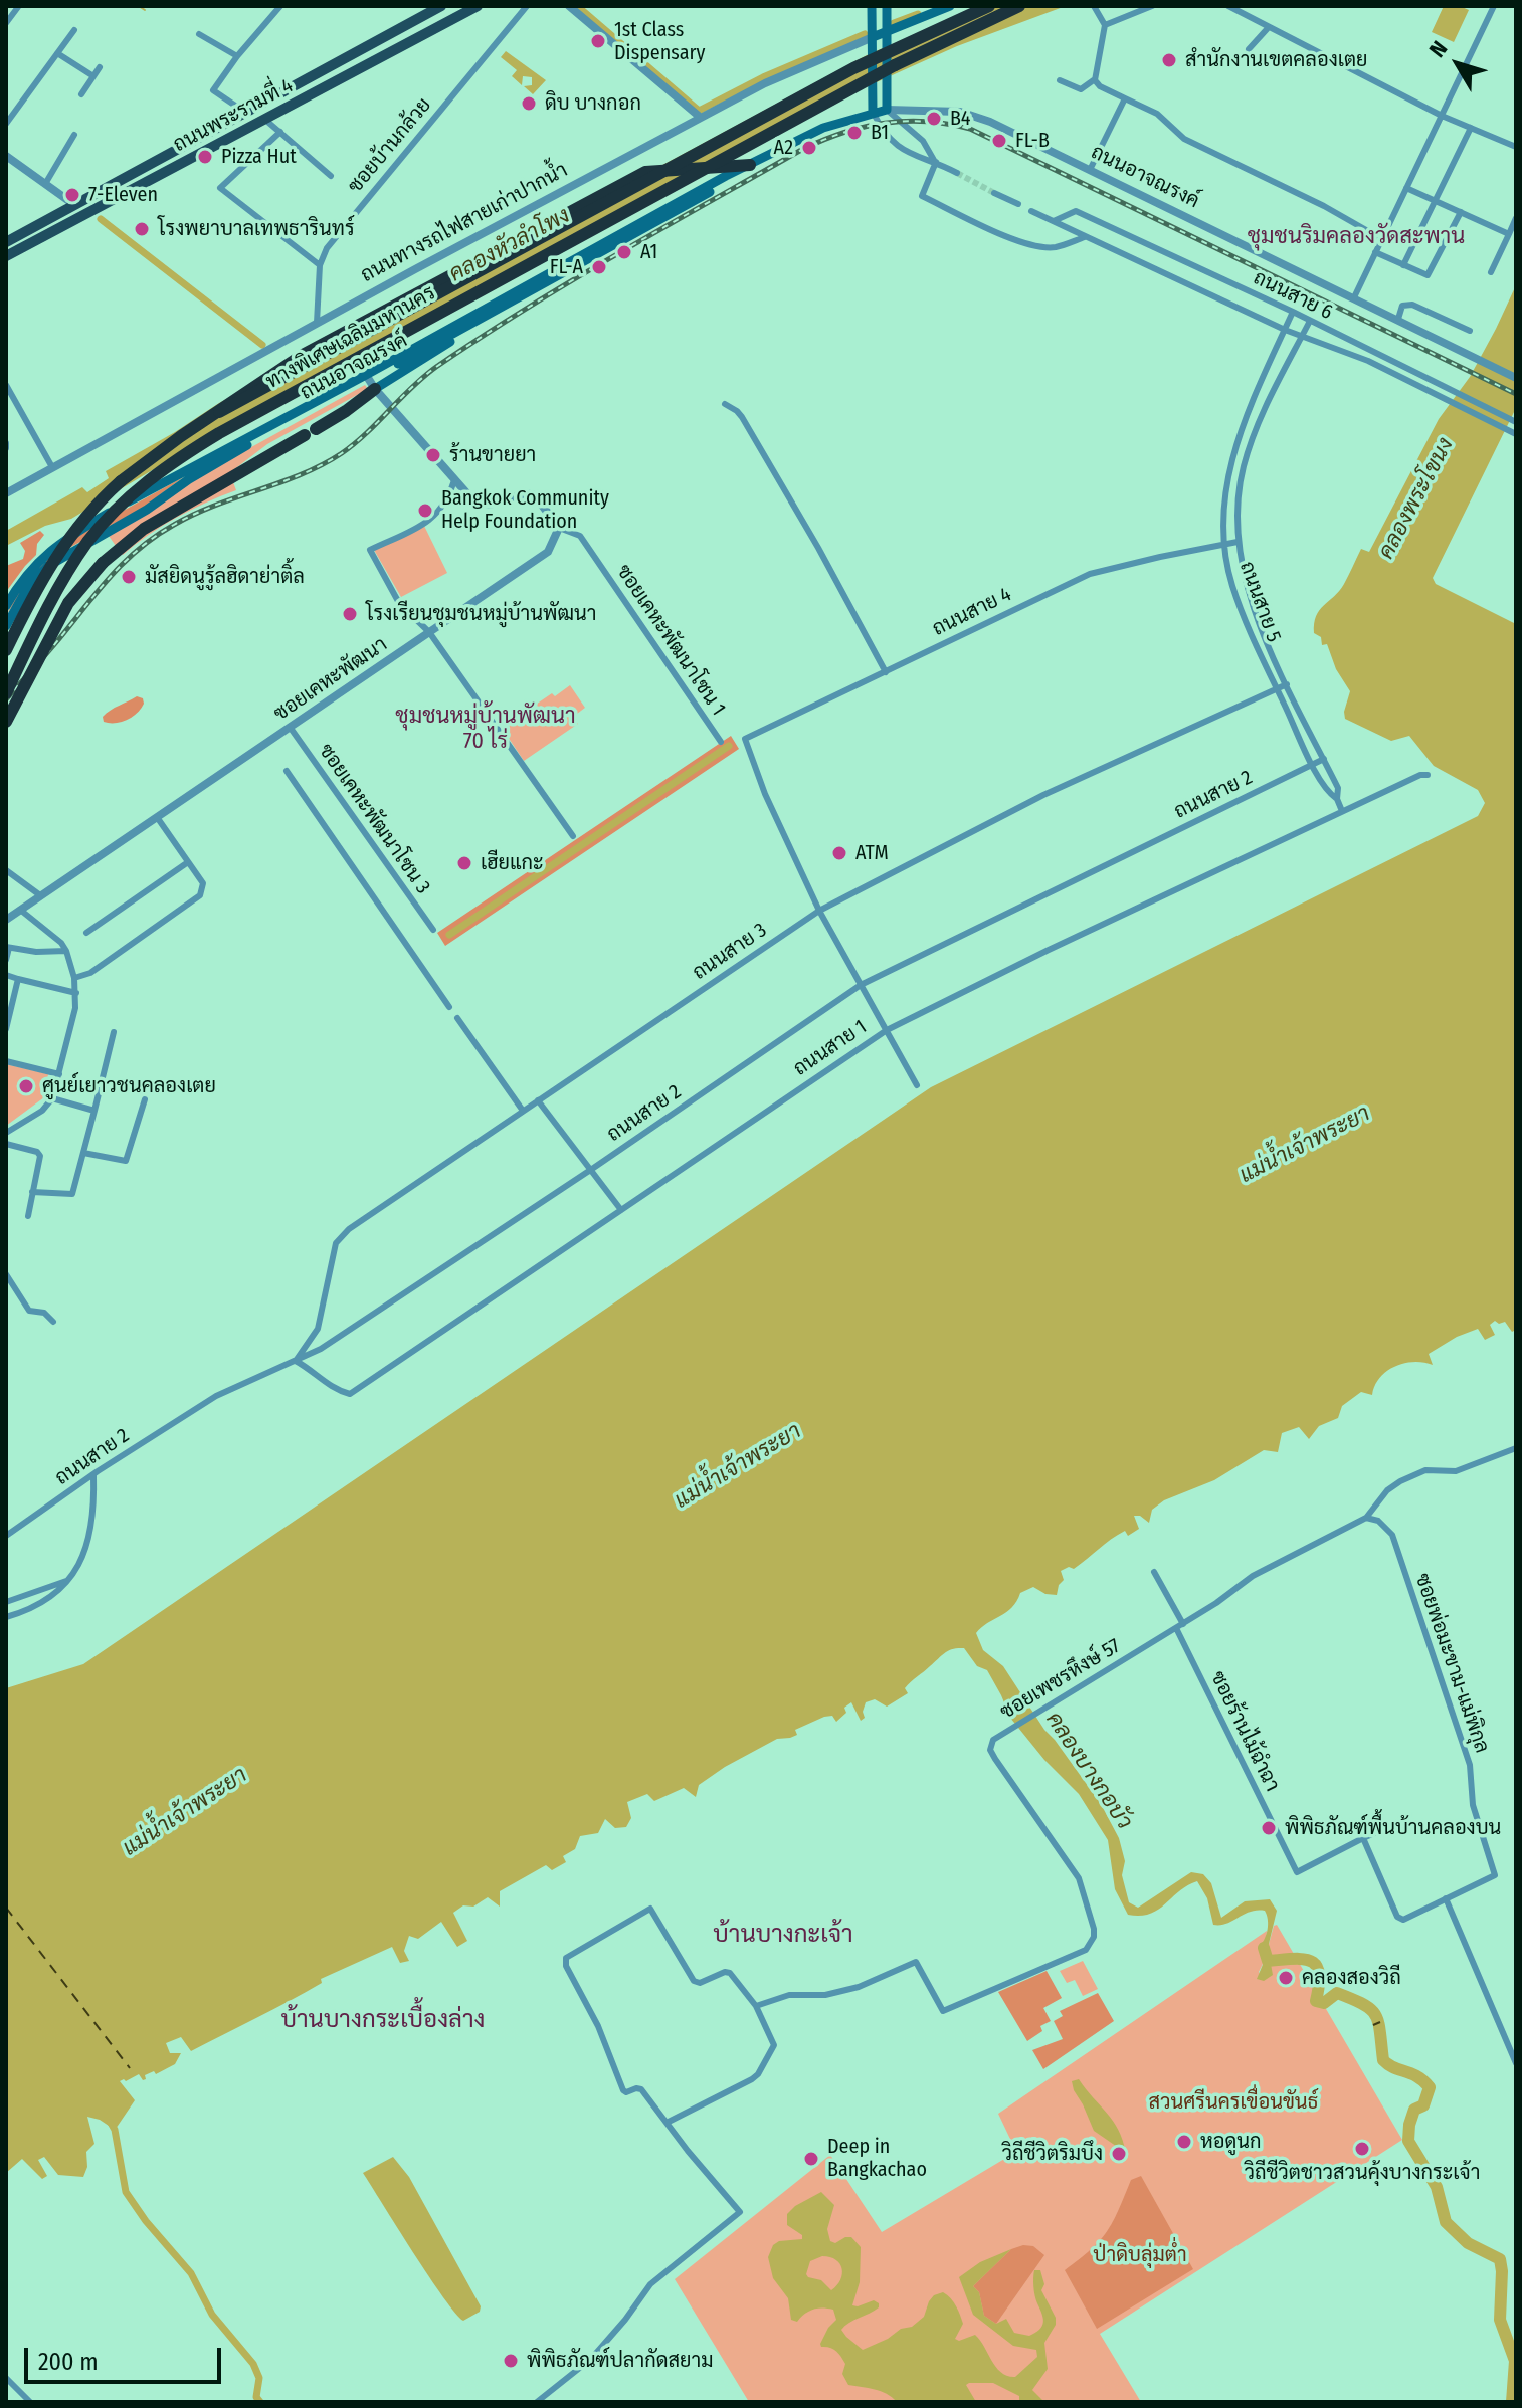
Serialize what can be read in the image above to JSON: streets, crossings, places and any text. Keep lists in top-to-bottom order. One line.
{"streets":{"highway":["ทางพิเศษเฉลิมมหานคร"],"main road":["ถนนพระรามที่ 4","ถนนอาจณรงค์","ถนนทางรถไฟสายเก่าปากน้ำ"],"street":["ซอยบ้านกล้วย","ถนนสาย 6","ถนนสาย 5","ถนนสาย 4","ซอยเคหะพัฒนาโซน 1","ซอยเคหะพัฒนา","ถนนสาย 2","ซอยเคหะพัฒนาโซน 3","ถนนสาย 3","ถนนสาย 1","ซอยพ่อมะขาม-แม่พิกุล","ซอยเพชรหึงษ์ 57","ซอยร้านไม้ฉำฉา"]},"crossings":[["ซอยบ้านกล้วย","ถนนทางรถไฟสายเก่าปากน้ำ"],["ถนนสาย 6","ถนนสาย 5"],["ถนนสาย 5","ถนนสาย 4"],["ถนนสาย 5","ถนนสาย 2"],["ถนนสาย 5","ถนนสาย 3"],["ถนนสาย 5","ถนนสาย 1"],["ถนนสาย 4","ถนนสาย 3"],["ซอยเคหะพัฒนาโซน 1","ซอยเคหะพัฒนา"],["ซอยเคหะพัฒนา","ซอยเคหะพัฒนาโซน 3"],["ถนนสาย 2","ถนนสาย 3"],["ถนนสาย 2","ถนนสาย 1"],["ถนนสาย 3","ถนนสาย 1"],["ซอยพ่อมะขาม-แม่พิกุล","ซอยเพชรหึงษ์ 57"],["ซอยเพชรหึงษ์ 57","ซอยร้านไม้ฉำฉา"]],"districts":["ชุมชนริมคลองวัดสะพาน","ชุมชนหมู่บ้านพัฒนา 70 ไร่","บ้านบางกะเจ้า","บ้านบางกระเบื้องล่าง"],"water":["คลองหัวลำโพง","คลองพระโขนง","แม่น้ำเจ้าพระยา","คลองบางกอบัว"],"parks":["สวนศรีนครเขื่อนขันธ์","ป่าดิบลุ่มต่ำ"],"places":["1st Class Dispensary","สำนักงานเขตคลองเตย","ดิบ บางกอก","B4","B1","FL-B","A2","Pizza Hut","7-Eleven","โรงพยาบาลเทพธารินทร์","A1","FL-A","ร้านขายยา","Bangkok Community Help Foundation","มัสยิดนูรู้ลฮิดาย่าติ้ล","โรงเรียนชุมชนหมู่บ้านพัฒนา","ATM","เฮียแกะ","ศูนย์เยาวชนคลองเตย","พิพิธภัณฑ์พื้นบ้านคลองบน","คลองสองวิถี","หอดูนก","วิถีชีวิตชาวสวนคุ้งบางกระเจ้า","วิถีชีวิตริมบึง","Deep in Bangkachao","พิพิธภัณฑ์ปลากัดสยาม"],"scale_bar":"200 m","north":"top left"}
